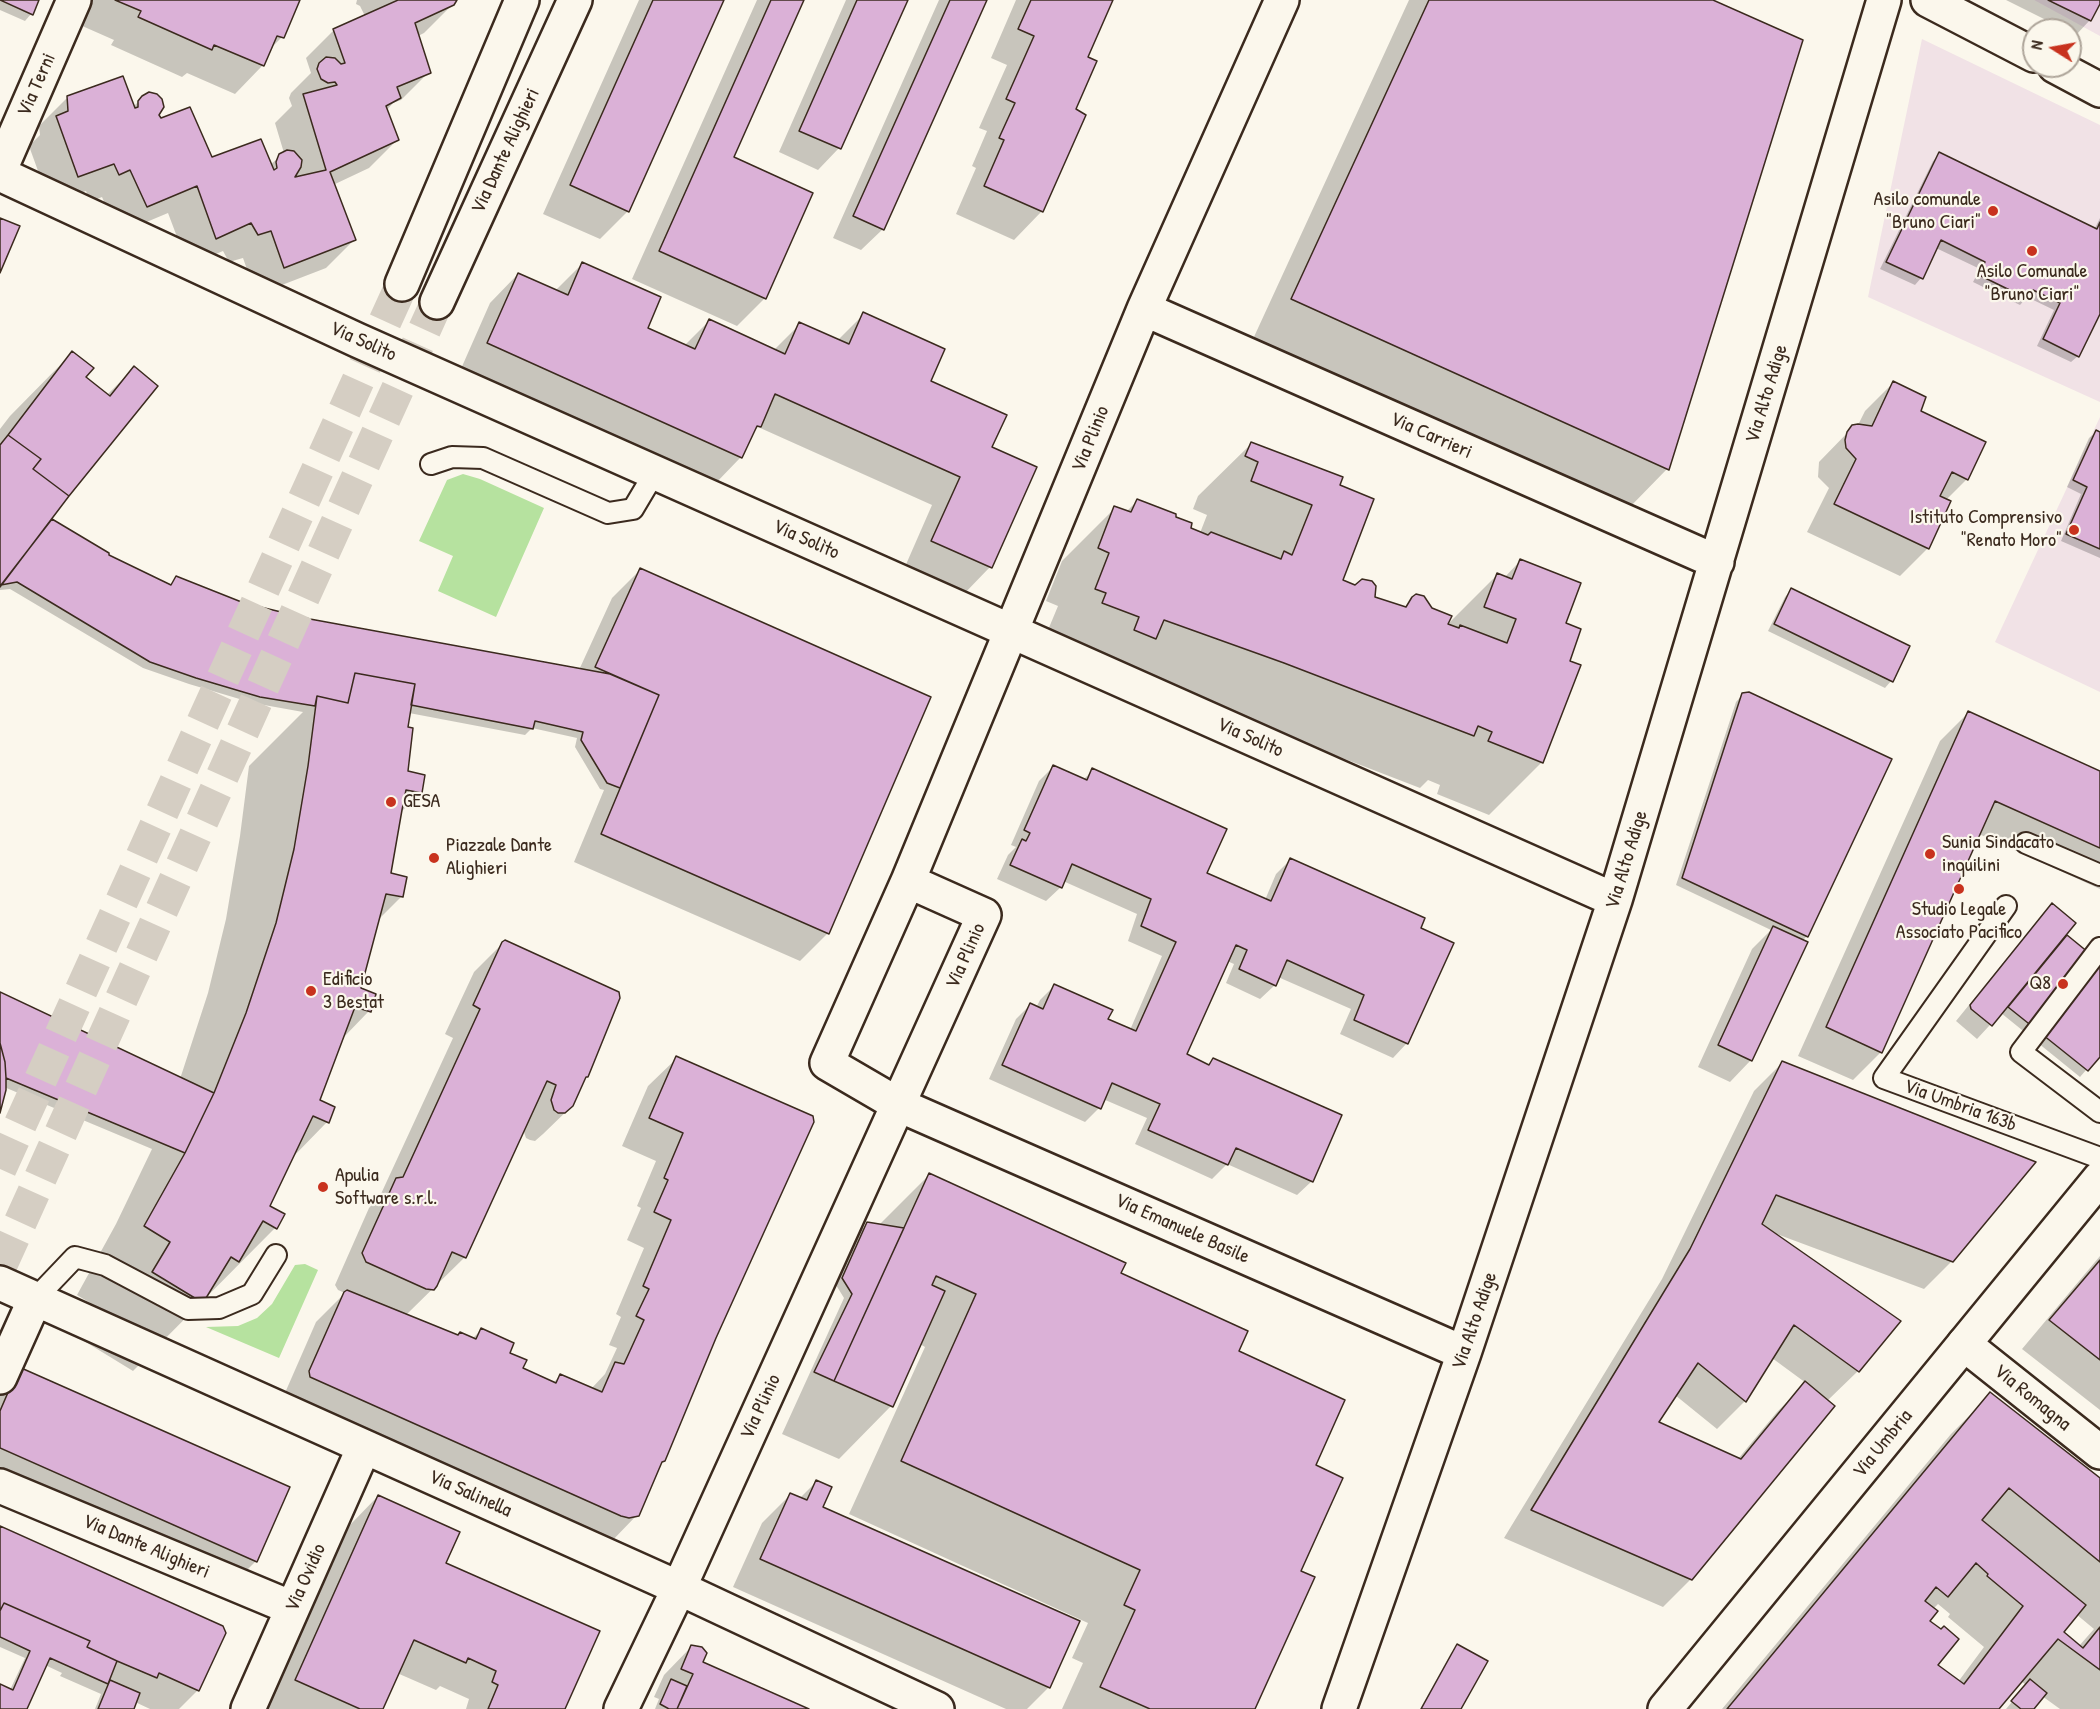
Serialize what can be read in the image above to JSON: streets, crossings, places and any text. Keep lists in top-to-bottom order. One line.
{"streets":{"street":["Via Terni","Via Dante Alighieri","Via Solìto","Via Alto Adige","Via Carrieri","Via Plinio","Via Emanuele Basile","Via Romagna","Via Umbria","Via Salinella","Via Ovidio"],"lane":["Via Umbria 163b"]},"crossings":[["Via Terni","Via Solìto"],["Via Dante Alighieri","Via Ovidio"],["Via Solìto","Via Alto Adige"],["Via Solìto","Via Plinio"],["Via Alto Adige","Via Carrieri"],["Via Alto Adige","Via Emanuele Basile"],["Via Carrieri","Via Plinio"],["Via Plinio","Via Emanuele Basile"],["Via Plinio","Via Salinella"],["Via Romagna","Via Umbria"],["Via Salinella","Via Ovidio"]],"places":["Asilo comunale \"Bruno Ciari\"","Asilo Comunale \"Bruno Ciari\"","Istituto Comprensivo \"Renato Moro\"","GESA","Sunia Sindacato inquilini","Piazzale Dante Alighieri","Studio Legale Associato Pacifico","Q8","Edificio 3 Bestat","Apulia Software s.r.l."],"north":"left"}
